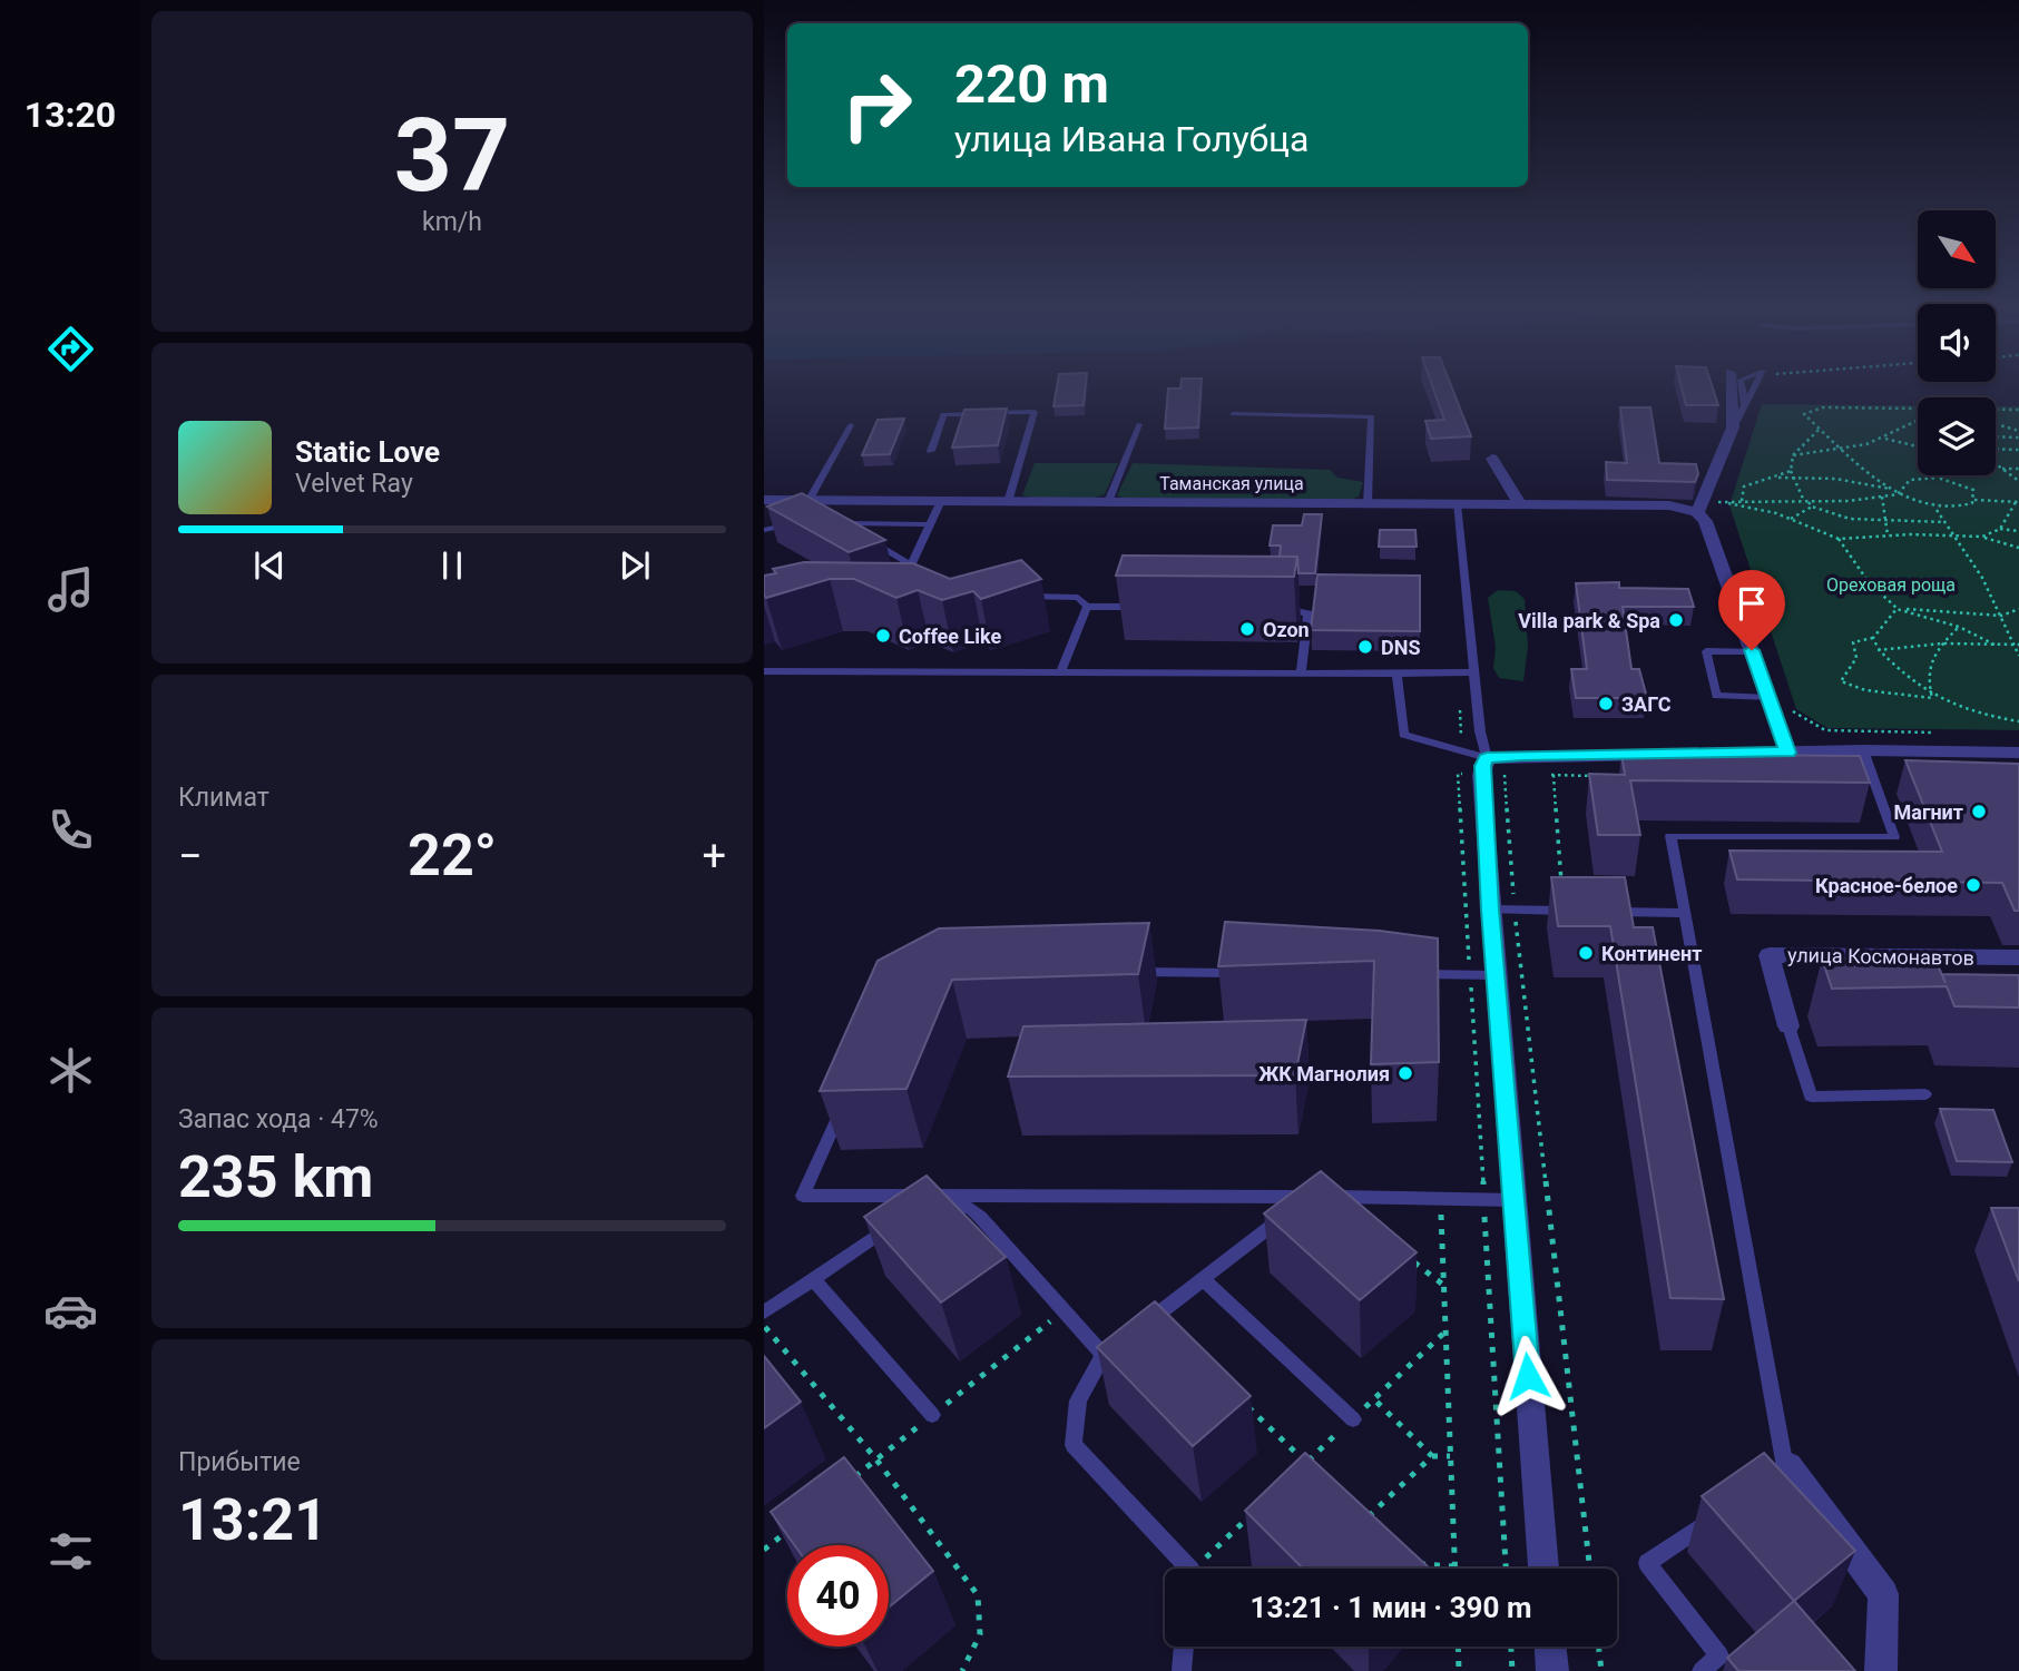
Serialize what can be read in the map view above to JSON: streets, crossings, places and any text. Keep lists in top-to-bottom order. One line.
{"streets":{"street":["Таманская улица","улица Космонавтов"]},"parks":["Ореховая роща"],"places":["Villa park & Spa","Ozon","Coffee Like","DNS","ЗАГС","Магнит","Красное-белое","Континент","ЖК Магнолия"],"north":"bottom right","page":{"tabs":"13:20","tile":[["37","km/h"],"Климат",["Запас хода · 47%","235 km"],["Прибытие","13:21"]],"turn":["220 m","улица Ивана Голубца"],"song":["Static Love","Velvet Ray"],"heat":["−","22°","+"],"limit":"40","trip":"13:21 · 1 мин · 390 m"}}
